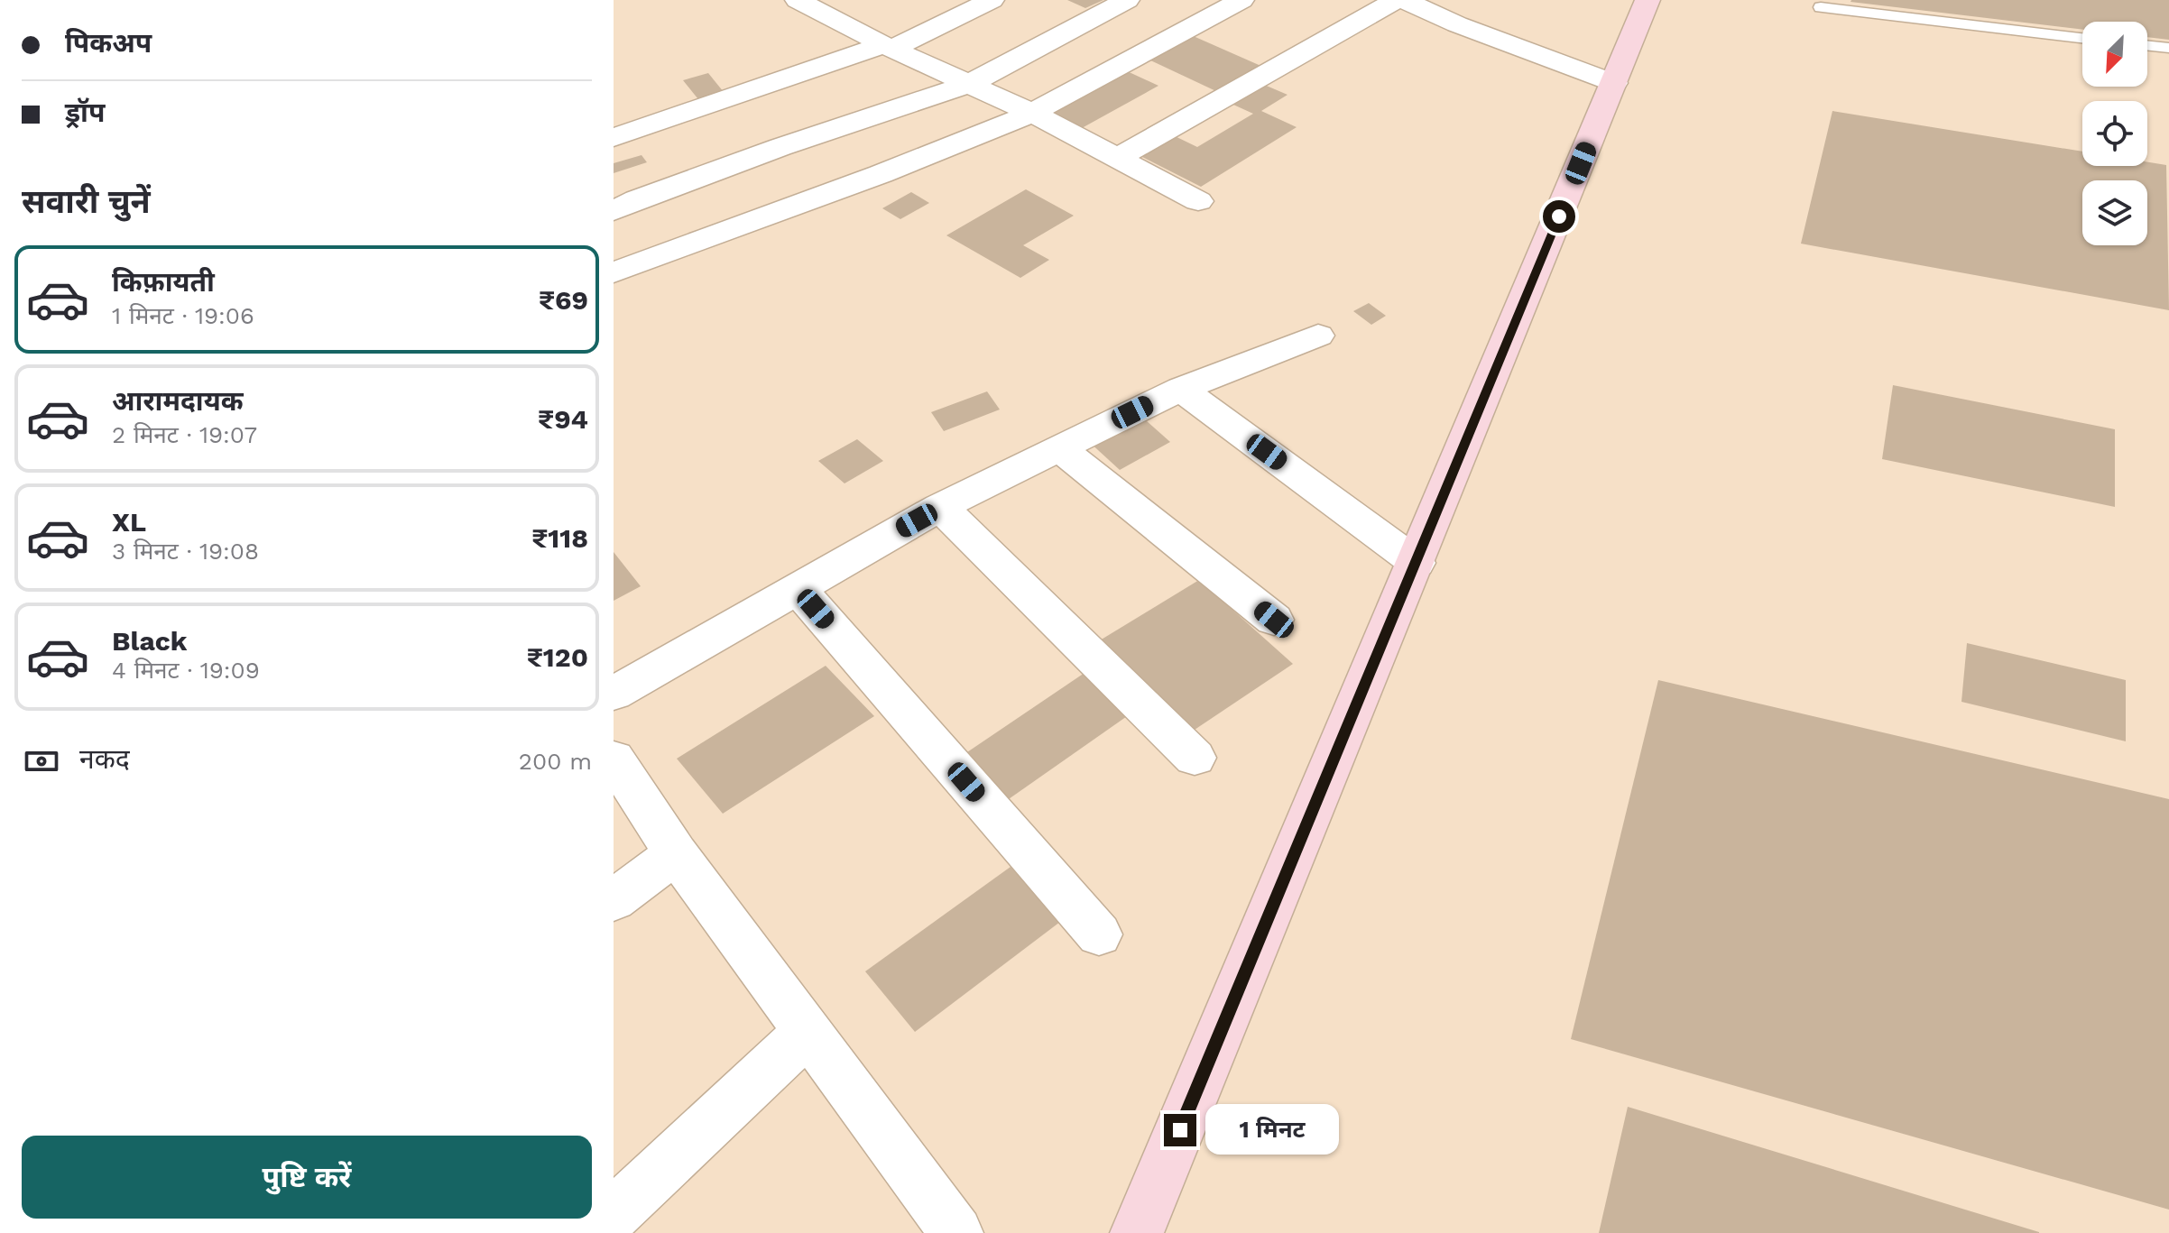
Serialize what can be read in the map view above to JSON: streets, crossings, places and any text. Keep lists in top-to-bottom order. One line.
{"north":"bottom left","page":{"banner":["पिकअप","ड्रॉप"],"heading":"सवारी चुनें","list":[{"name":"किफ़ायती","note":"1 मिनट · 19:06","value":"₹69"},{"name":"आरामदायक","note":"2 मिनट · 19:07","value":"₹94"},{"name":"XL","note":"3 मिनट · 19:08","value":"₹118"},{"name":"Black","note":"4 मिनट · 19:09","value":"₹120"}],"pay":["नकद","200 m"],"bubble":"1 मिनट","buttons":"पुष्टि करें"}}
